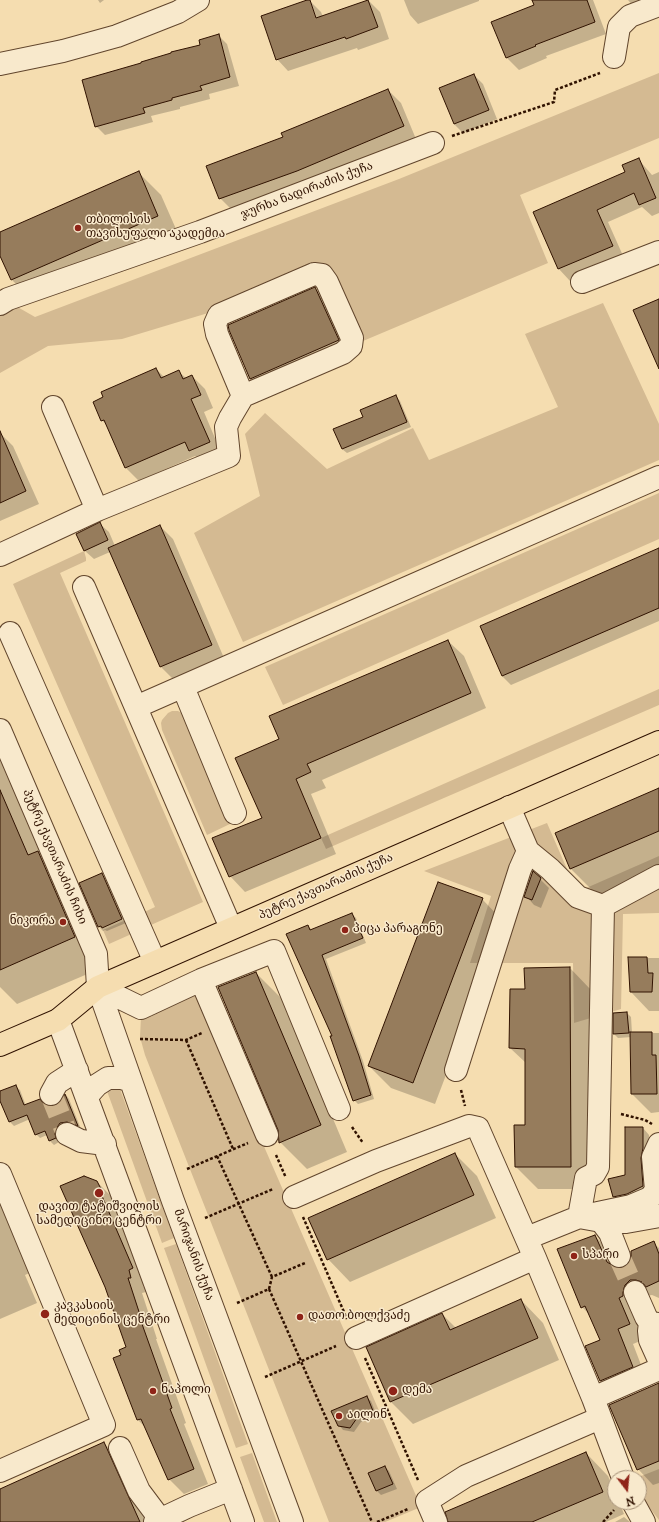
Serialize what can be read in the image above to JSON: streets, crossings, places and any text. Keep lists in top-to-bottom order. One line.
{"streets":{"main road":["პეტრე ქავთარაძის ქუჩა"],"street":["ჯურხა ნადირაძის ქუჩა","პეტრე ქავთარაძის ჩიხი","მარიჯანის ქუჩა"]},"crossings":[["პეტრე ქავთარაძის ჩიხი","პეტრე ქავთარაძის ქუჩა"],["პეტრე ქავთარაძის ჩიხი","მარიჯანის ქუჩა"],["პეტრე ქავთარაძის ქუჩა","მარიჯანის ქუჩა"]],"places":["თბილისის თავისუფალი აკადემია","ნიკორა","პიცა პარაგონე","დავით ტატიშვილის სამედიცინო ცენტრი","სპარი","კავკასიის მედიცინის ცენტრი","დათო ბოლქვაძე","ნაპოლი","დემა","აილინ"],"north":"bottom"}
